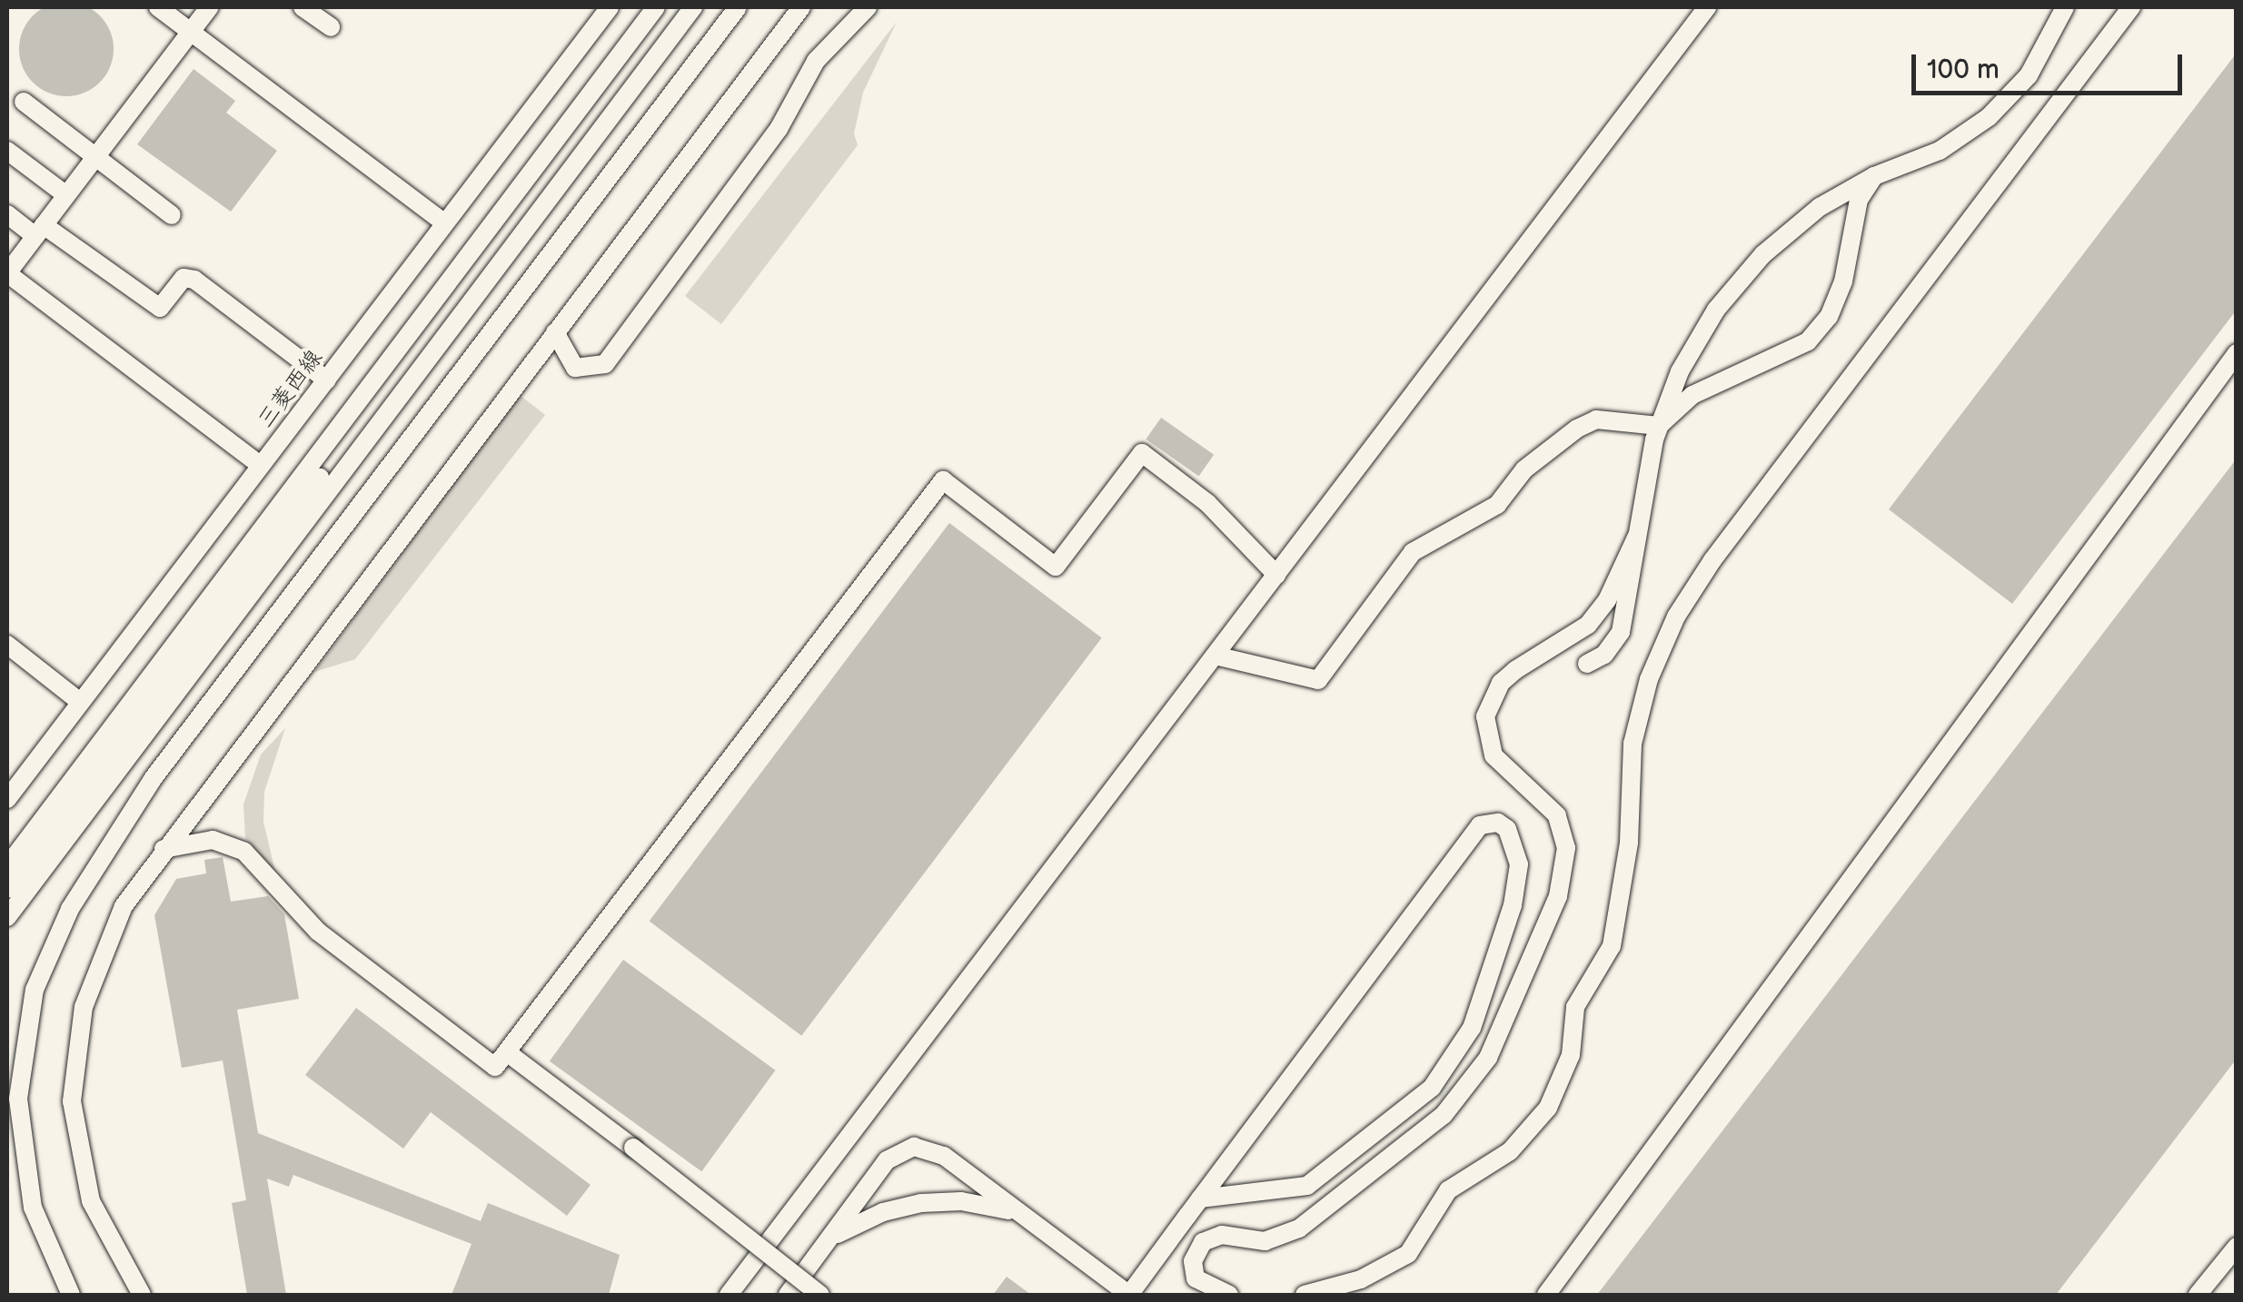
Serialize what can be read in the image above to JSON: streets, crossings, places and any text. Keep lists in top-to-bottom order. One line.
{"streets":{"street":["三菱西線"]},"scale_bar":"100 m"}
